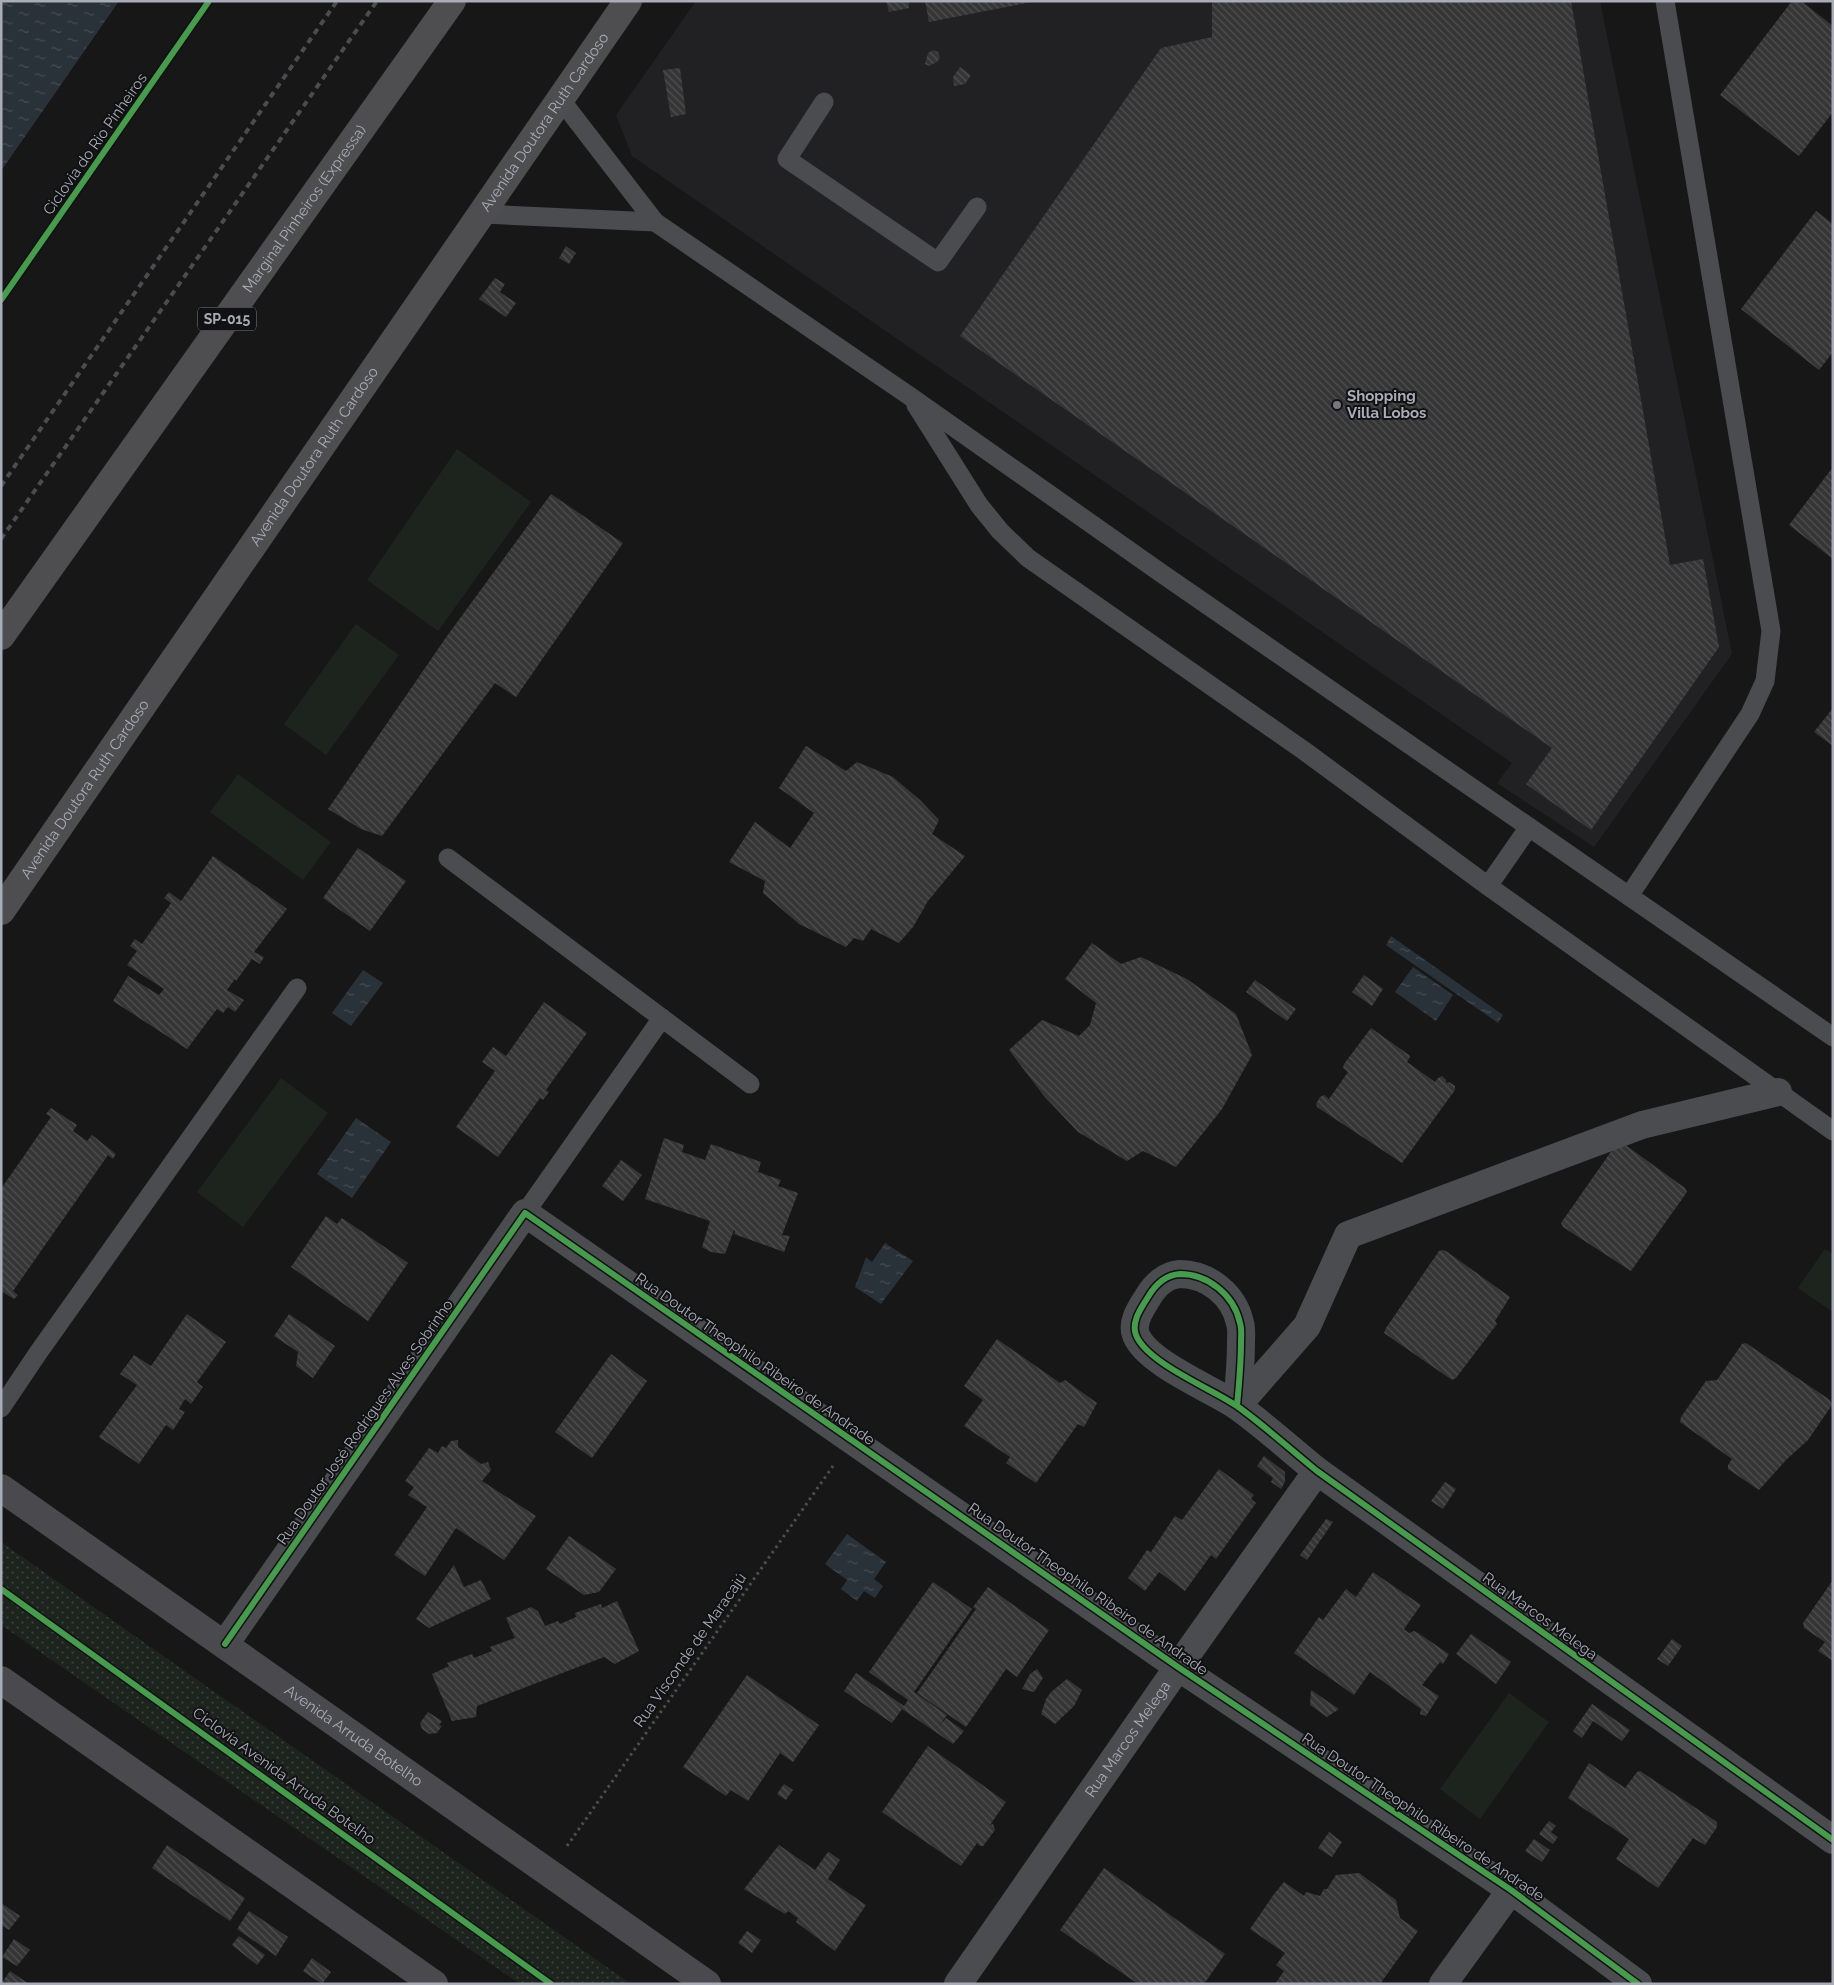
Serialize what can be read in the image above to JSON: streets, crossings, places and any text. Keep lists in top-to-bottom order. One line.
{"streets":{"highway":["Avenida Doutora Ruth Cardoso","Marginal Pinheiros (Expressa)","SP-015"],"street":["Rua Doutor Theophilo Ribeiro de Andrade","Rua Doutor José Rodrigues Alves Sobrinho","Rua Marcos Melega","Avenida Arruda Botelho"],"path":["Rua Visconde de Maracajú"],"cycle path":["Ciclovia do Rio Pinheiros","Ciclovia Avenida Arruda Botelho"]},"crossings":[["Rua Doutor Theophilo Ribeiro de Andrade","Rua Doutor José Rodrigues Alves Sobrinho"],["Rua Doutor Theophilo Ribeiro de Andrade","Rua Marcos Melega"],["Rua Doutor Theophilo Ribeiro de Andrade","Rua Visconde de Maracajú"],["Rua Doutor José Rodrigues Alves Sobrinho","Avenida Arruda Botelho"],["Rua Visconde de Maracajú","Avenida Arruda Botelho"]],"places":["Shopping Villa Lobos"]}
